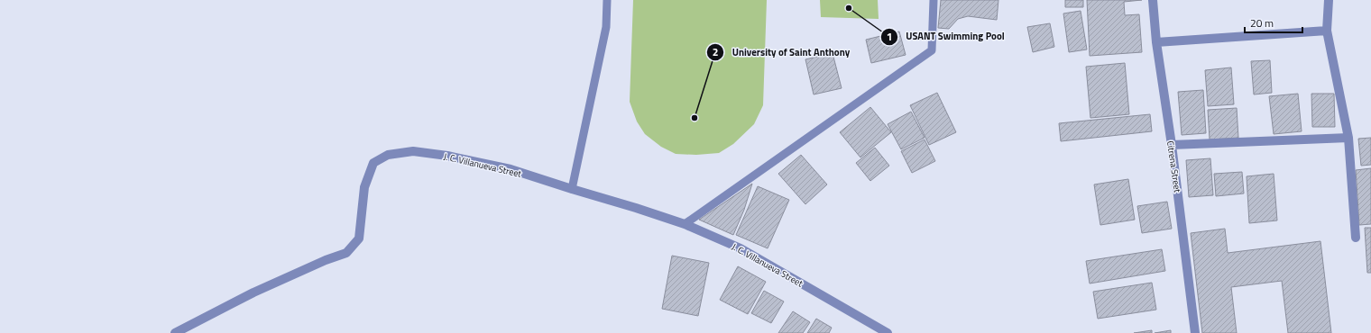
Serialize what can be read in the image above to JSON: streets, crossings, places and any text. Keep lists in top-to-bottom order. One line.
{"streets":{"street":["J. C. Villanueva Street","Citrena Street"]},"places":["USANT Swimming Pool","University of Saint Anthony"],"scale_bar":"20 m"}
